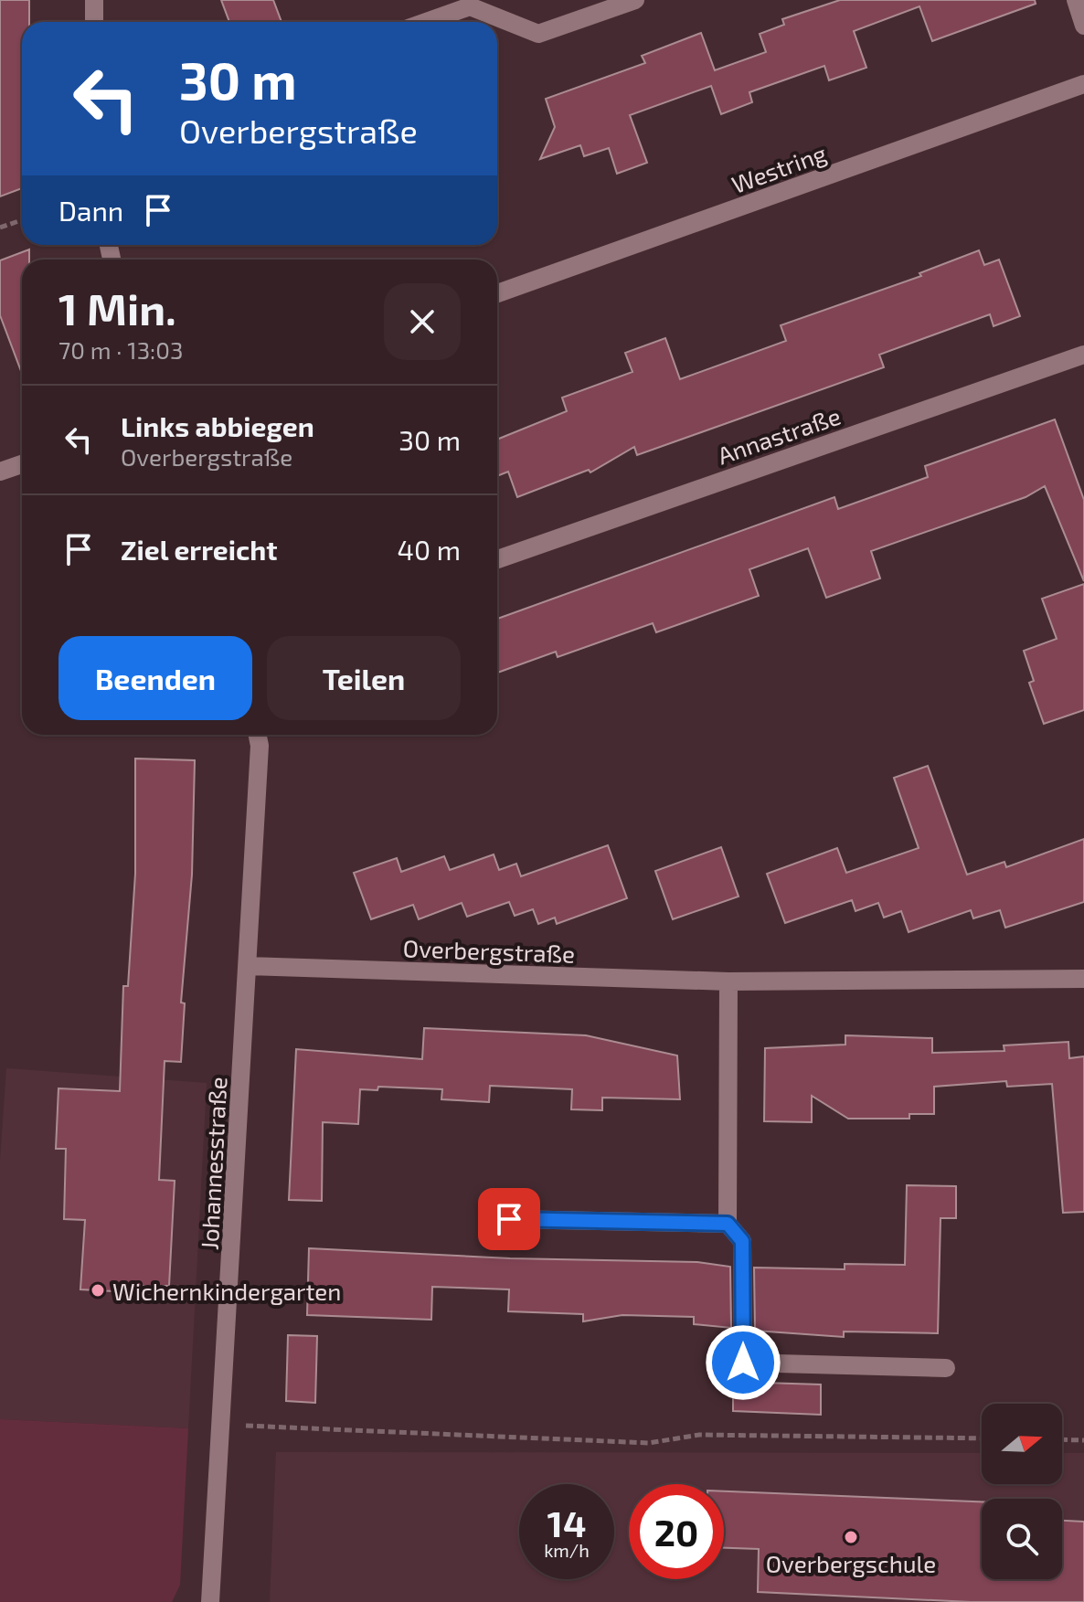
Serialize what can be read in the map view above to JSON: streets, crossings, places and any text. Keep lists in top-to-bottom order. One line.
{"streets":{"street":["Westring","Annastraße","Overbergstraße","Johannesstraße"]},"crossings":[["Overbergstraße","Johannesstraße"]],"places":["Wichernkindergarten","Overbergschule"],"north":"right","page":{"turn":["30 m","Overbergstraße"],"then":"Dann","heading":["1 Min.","70 m · 13:03"],"list":[{"name":"Links abbiegen","note":"Overbergstraße","value":"30 m"},{"name":"Ziel erreicht","value":"40 m"}],"buttons":["Beenden","Teilen"],"speed":"14 km/h","limit":"20"}}
